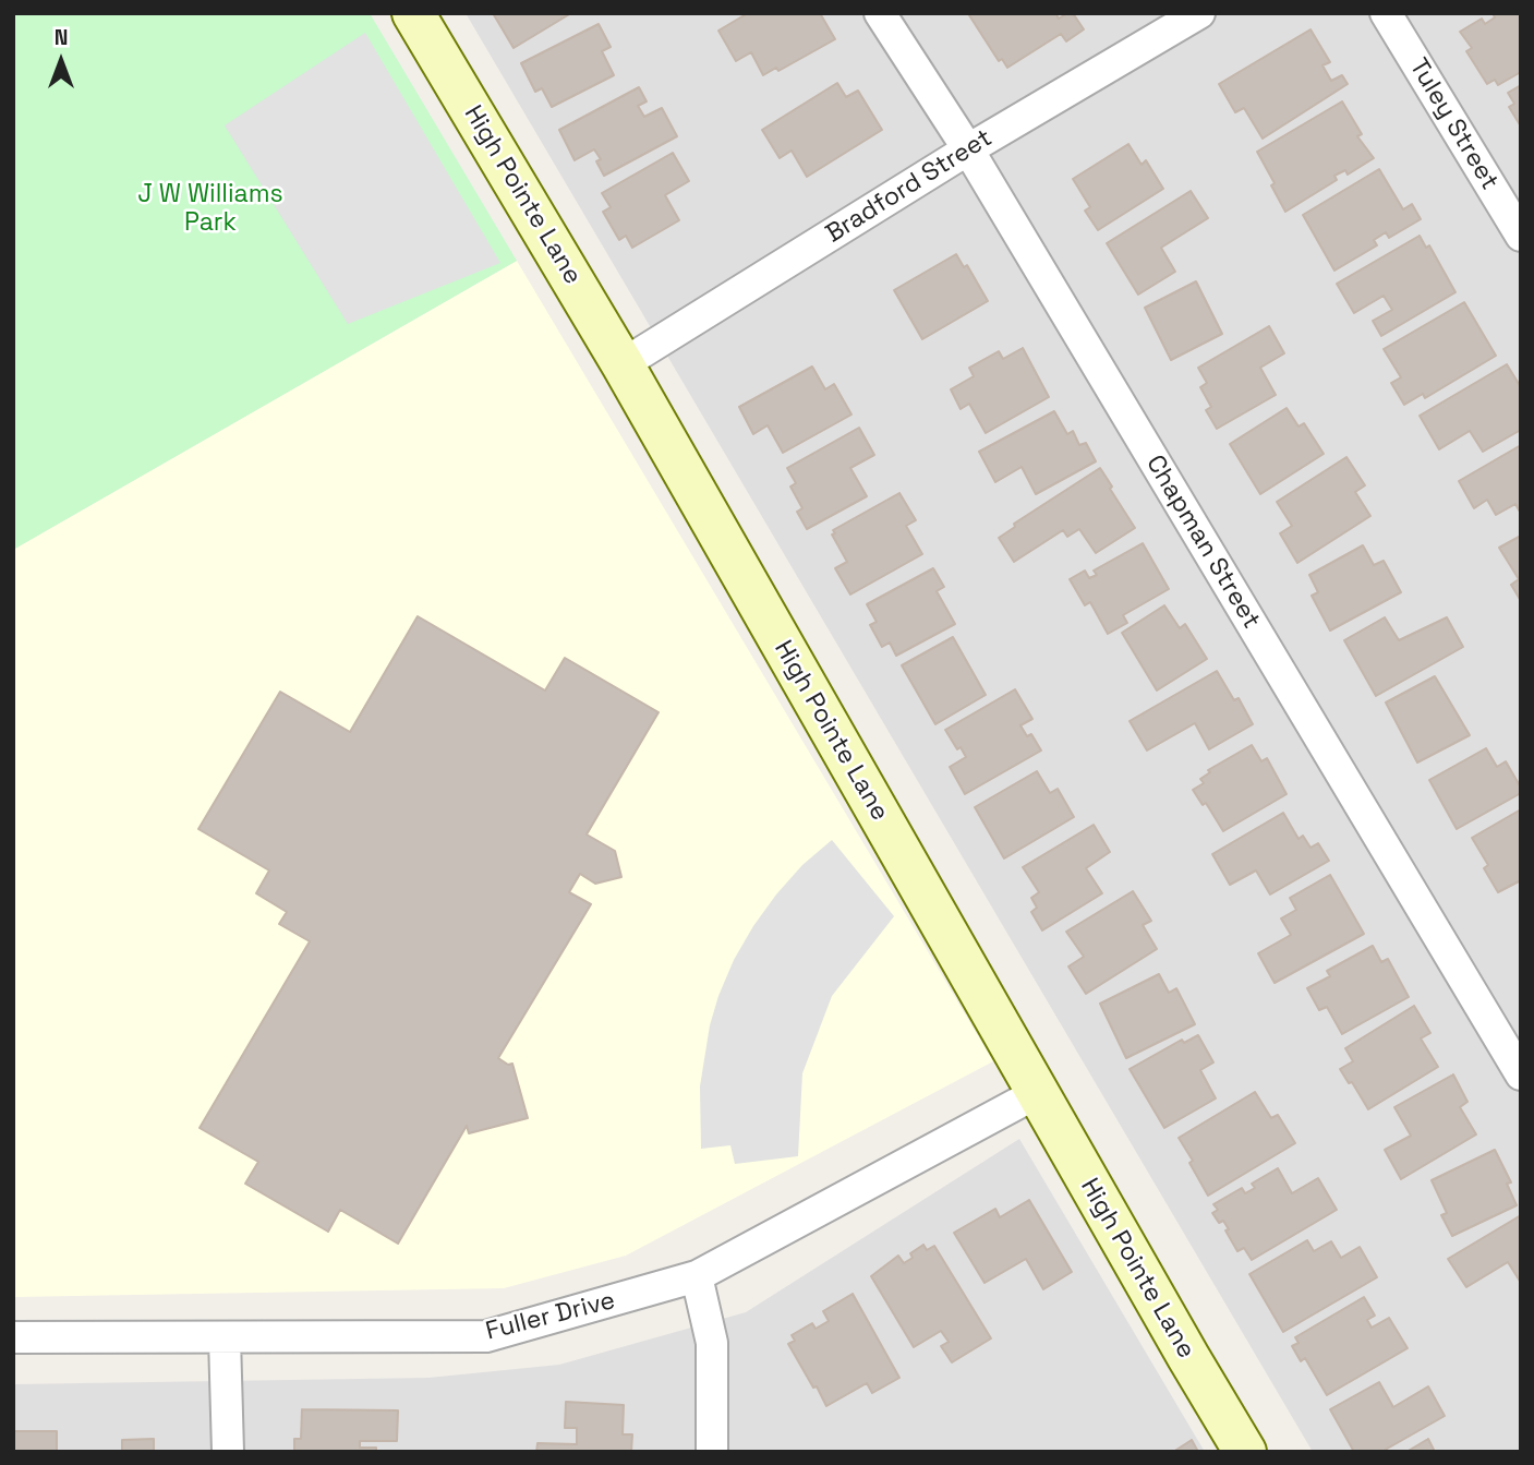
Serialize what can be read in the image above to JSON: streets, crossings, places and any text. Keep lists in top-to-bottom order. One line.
{"streets":{"street":["Tuley Street","Bradford Street","High Pointe Lane","Chapman Street","Fuller Drive"]},"crossings":[["Bradford Street","High Pointe Lane"],["Bradford Street","Chapman Street"],["High Pointe Lane","Fuller Drive"]],"parks":["J W Williams Park"],"north":"top"}
